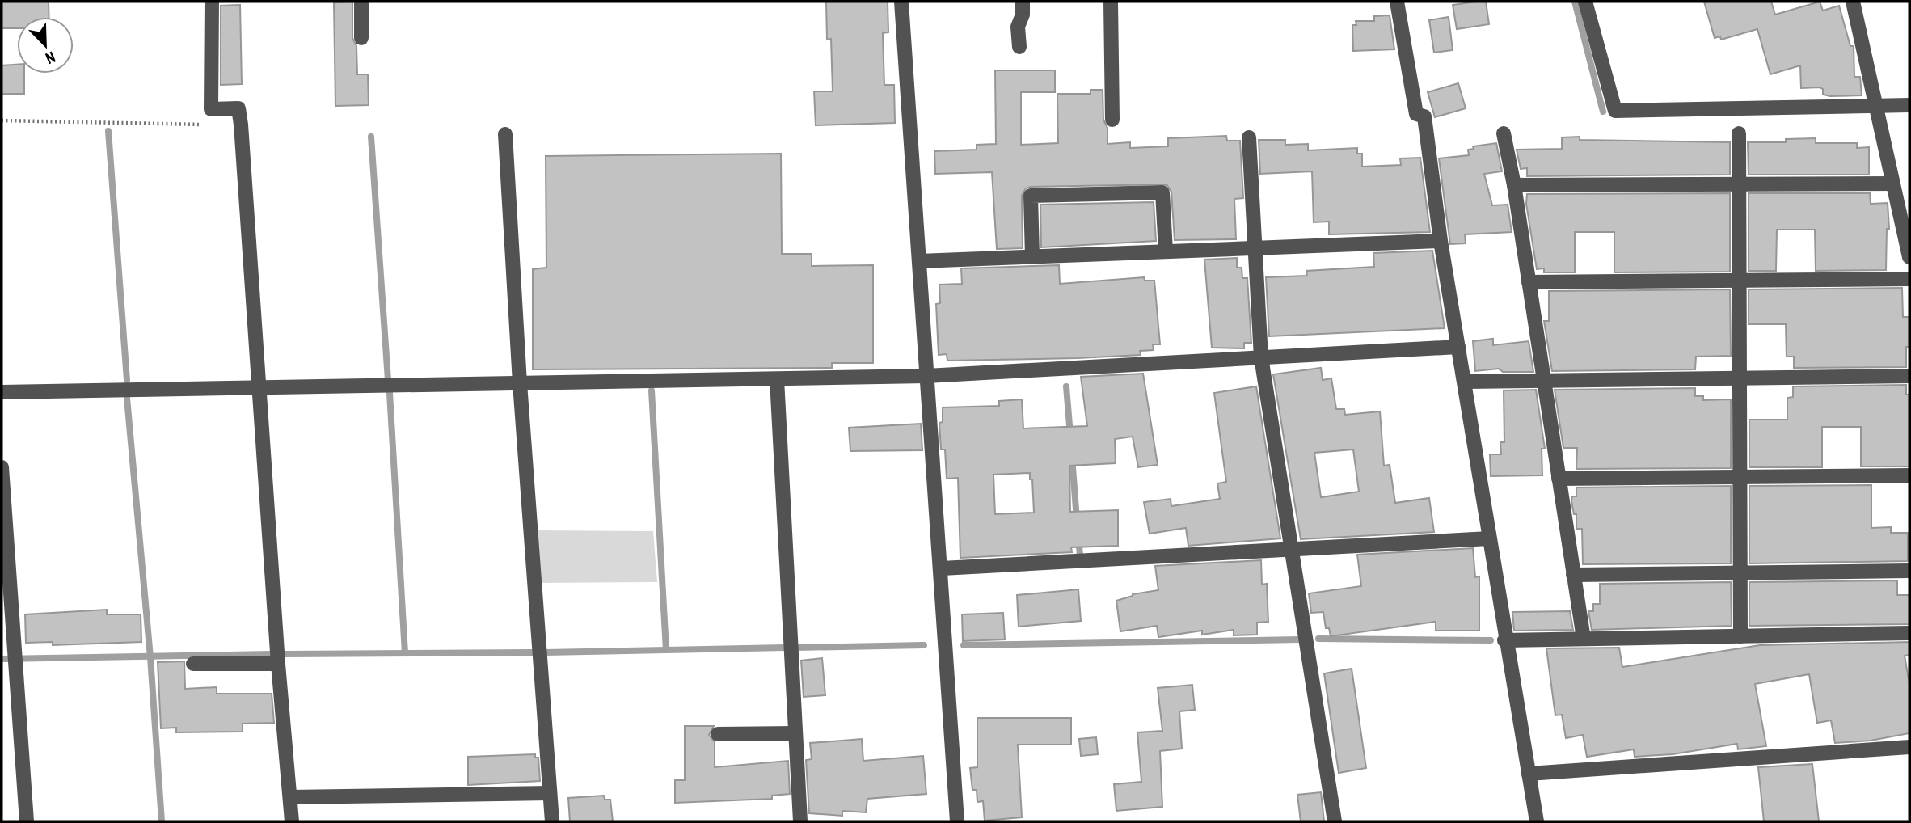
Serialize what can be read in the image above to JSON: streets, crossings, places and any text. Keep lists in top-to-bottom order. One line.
{"north":"bottom right"}
